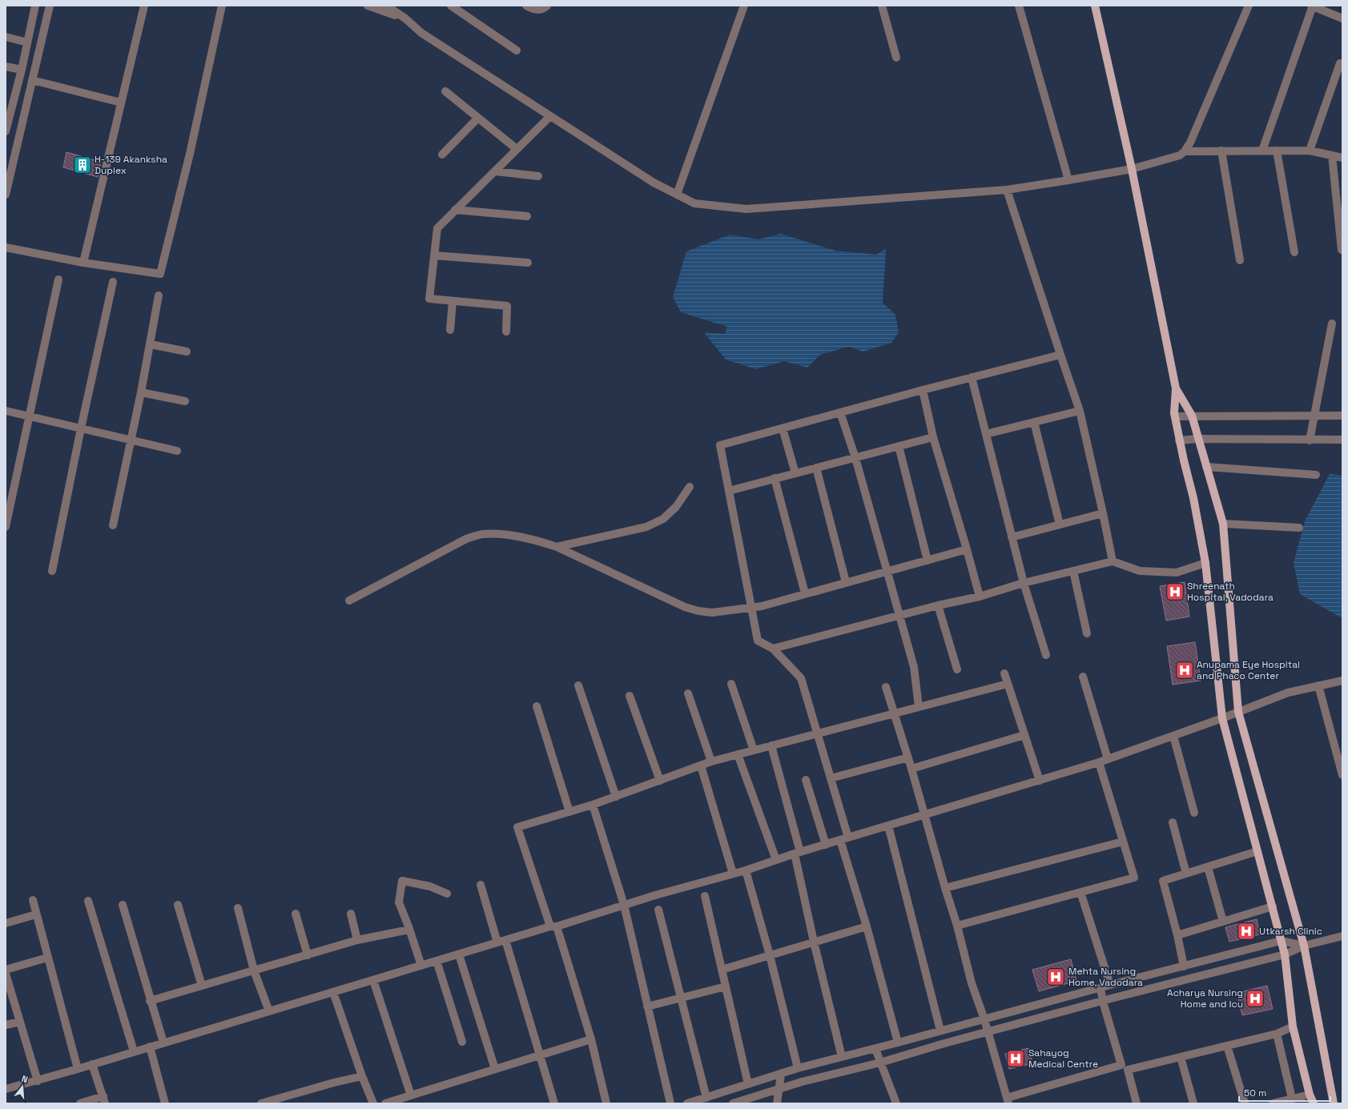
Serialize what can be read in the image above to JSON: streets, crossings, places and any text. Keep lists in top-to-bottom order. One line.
{"places":{"building":["H-139 Akanksha Duplex"],"hospital":["Shreenath Hospital, Vadodara","Anupama Eye Hospital and Phaco Center","Utkarsh Clinic","Mehta Nursing Home, Vadodara","Acharya Nursing Home and Icu","Sahayog Medical Centre"]},"scale_bar":"50 m","north":"top"}
